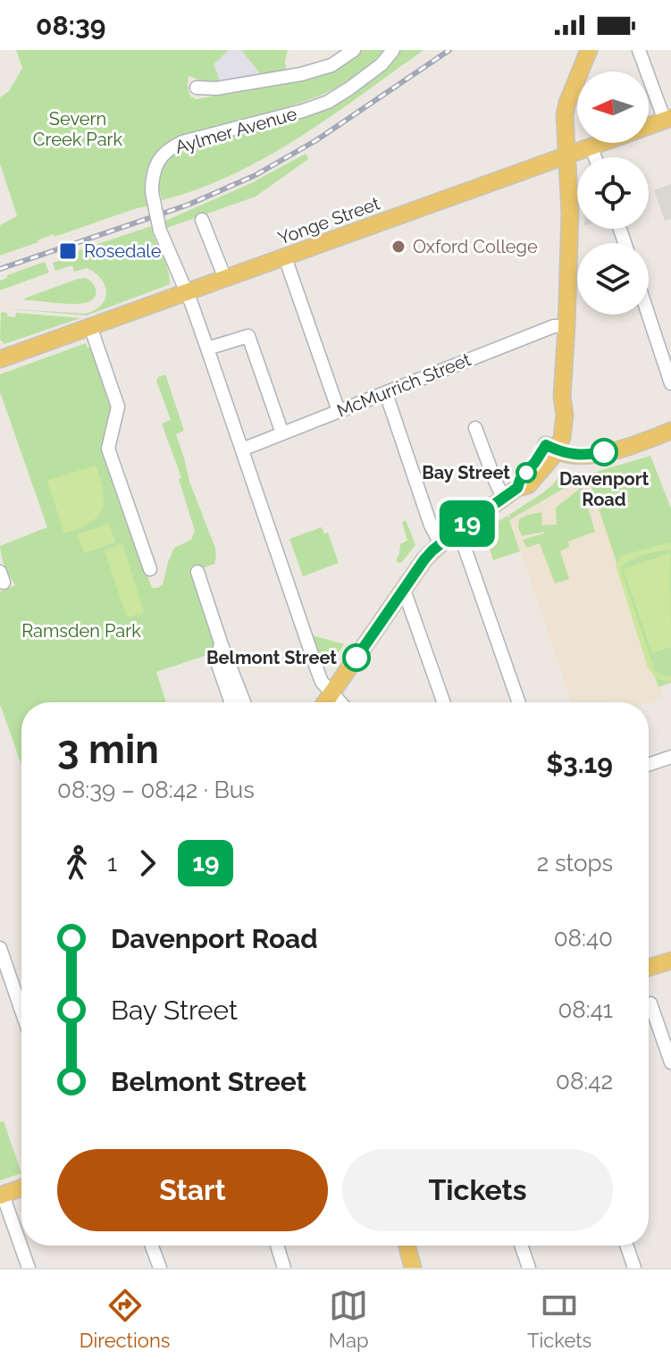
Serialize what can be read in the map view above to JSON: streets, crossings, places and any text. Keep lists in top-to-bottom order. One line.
{"streets":{"main road":["Yonge Street"],"street":["Aylmer Avenue","McMurrich Street"]},"crossings":[["Aylmer Avenue","Yonge Street"]],"parks":["Severn Creek Park","Ramsden Park"],"places":{"other":["Oxford College","Davenport Road","Bay Street","Belmont Street"],"transit":["Rosedale"]},"lines":["bus line 19"],"north":"left","page":{"status":"08:39","on_map":"19","heading":["3 min","08:39 – 08:42 · Bus","$3.19"],"legs":["1","19","2 stops"],"list":[{"name":"Davenport Road","value":"08:40"},{"name":"Bay Street","value":"08:41"},{"name":"Belmont Street","value":"08:42"}],"buttons":["Start","Tickets"],"tabs":["Directions","Map","Tickets"]}}
